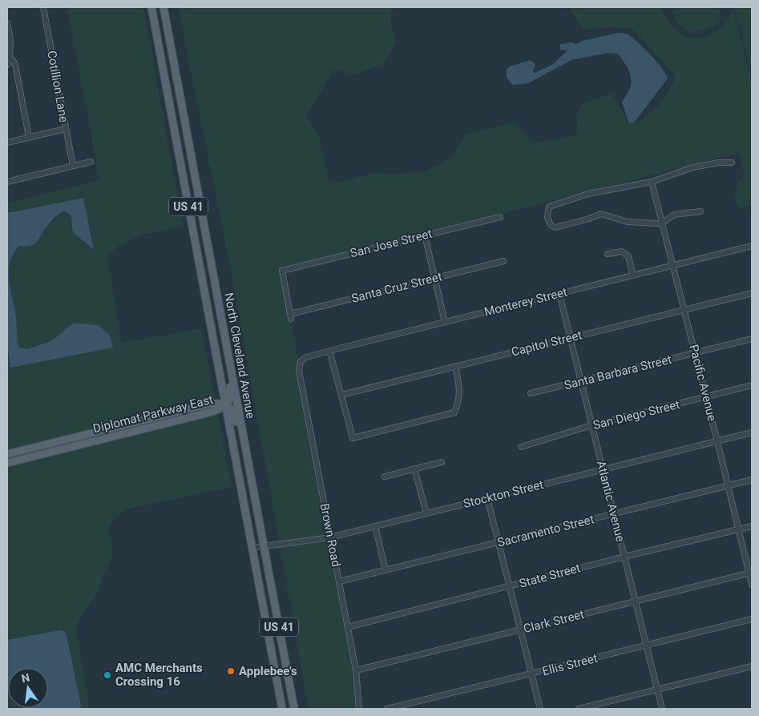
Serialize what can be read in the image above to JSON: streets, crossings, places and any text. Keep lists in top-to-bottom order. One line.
{"streets":{"main road":["US 41","North Cleveland Avenue","Diplomat Parkway East"],"street":["Cotillion Lane","San Jose Street","Santa Cruz Street","Monterey Street","Capitol Street","Santa Barbara Street","Pacific Avenue","San Diego Street","Stockton Street","Atlantic Avenue","Sacramento Street","Brown Road","State Street","Clark Street","Ellis Street"]},"crossings":[["San Jose Street","Santa Cruz Street"],["Monterey Street","Pacific Avenue"],["Monterey Street","Atlantic Avenue"],["Monterey Street","Brown Road"],["Capitol Street","Pacific Avenue"],["Capitol Street","Atlantic Avenue"],["North Cleveland Avenue","Diplomat Parkway East"],["North Cleveland Avenue","Stockton Street"],["Santa Barbara Street","Pacific Avenue"],["Santa Barbara Street","Atlantic Avenue"],["Pacific Avenue","San Diego Street"],["Pacific Avenue","Stockton Street"],["Pacific Avenue","Sacramento Street"],["Pacific Avenue","State Street"],["Pacific Avenue","Clark Street"],["San Diego Street","Atlantic Avenue"],["Stockton Street","Atlantic Avenue"],["Stockton Street","Brown Road"],["Atlantic Avenue","Sacramento Street"],["Atlantic Avenue","State Street"],["Atlantic Avenue","Clark Street"],["Atlantic Avenue","Ellis Street"],["Sacramento Street","Brown Road"],["Brown Road","State Street"],["Brown Road","Clark Street"]],"places":["Applebee's","AMC Merchants Crossing 16"],"north":"top"}
